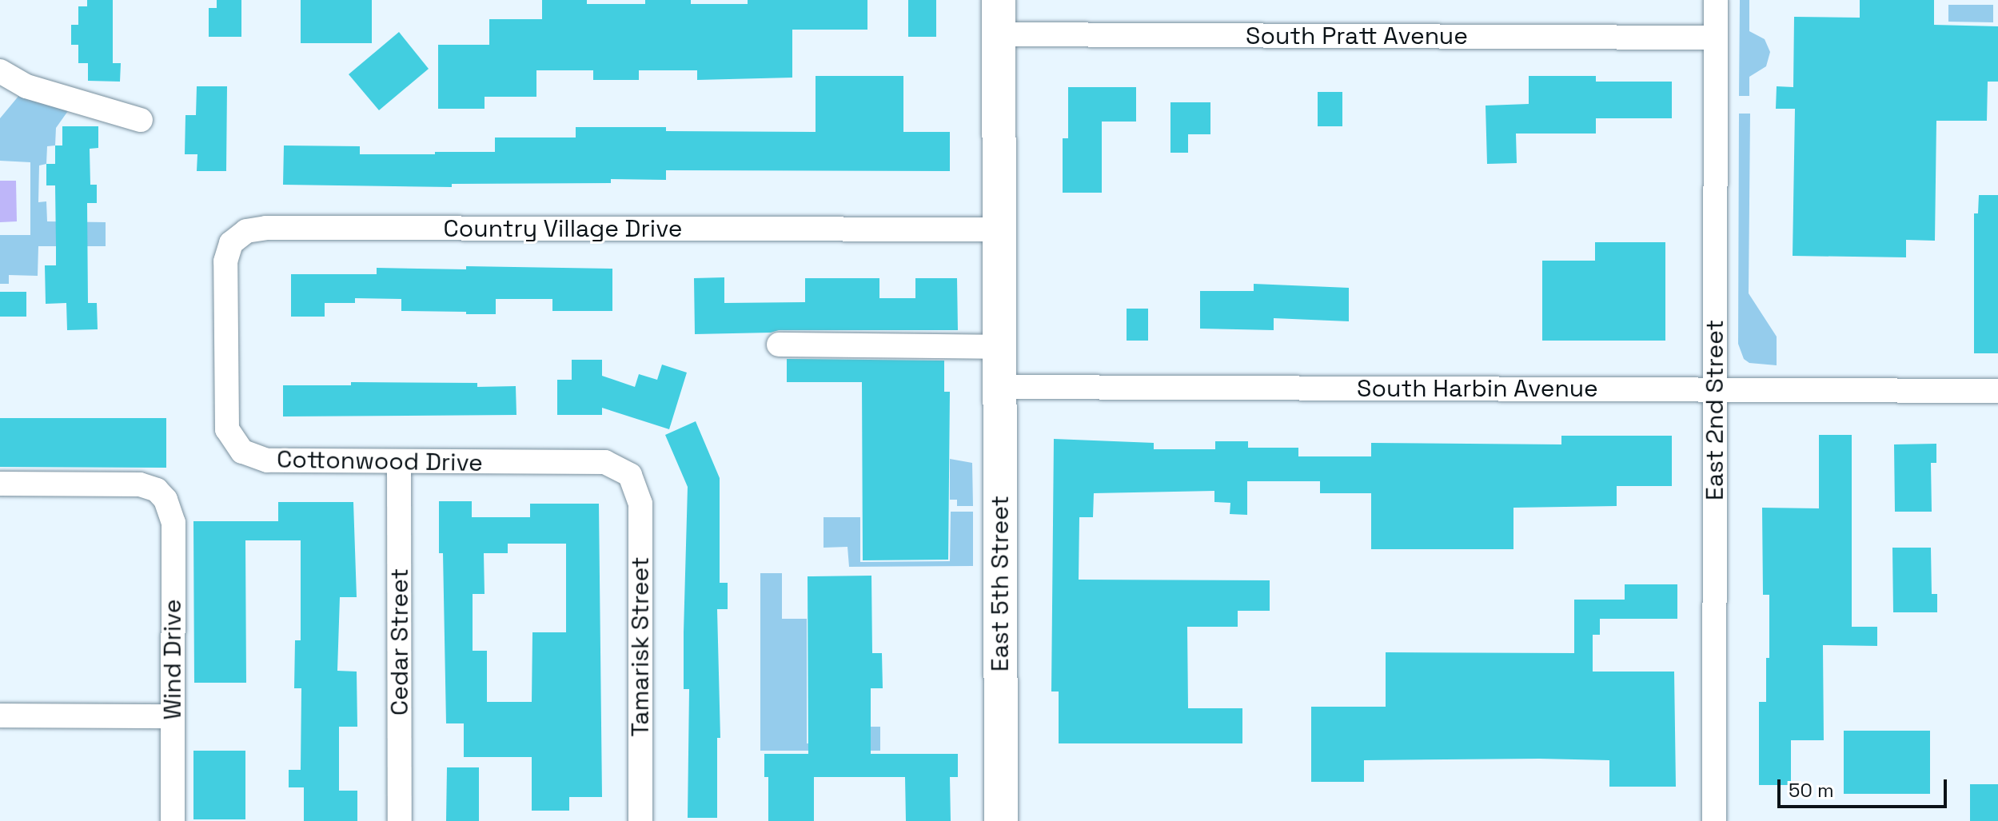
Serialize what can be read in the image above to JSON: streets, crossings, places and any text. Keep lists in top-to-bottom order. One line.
{"streets":{"main road":["East 5th Street"],"street":["South Pratt Avenue","Country Village Drive","South Harbin Avenue","East 2nd Street","Cottonwood Drive","Cedar Street","Tamarisk Street","Wind Drive"]},"crossings":[["South Pratt Avenue","East 2nd Street"],["South Pratt Avenue","East 5th Street"],["Country Village Drive","Cottonwood Drive"],["Country Village Drive","East 5th Street"],["South Harbin Avenue","East 2nd Street"],["South Harbin Avenue","East 5th Street"],["Cottonwood Drive","Cedar Street"],["Cottonwood Drive","Tamarisk Street"]],"scale_bar":"50 m"}
